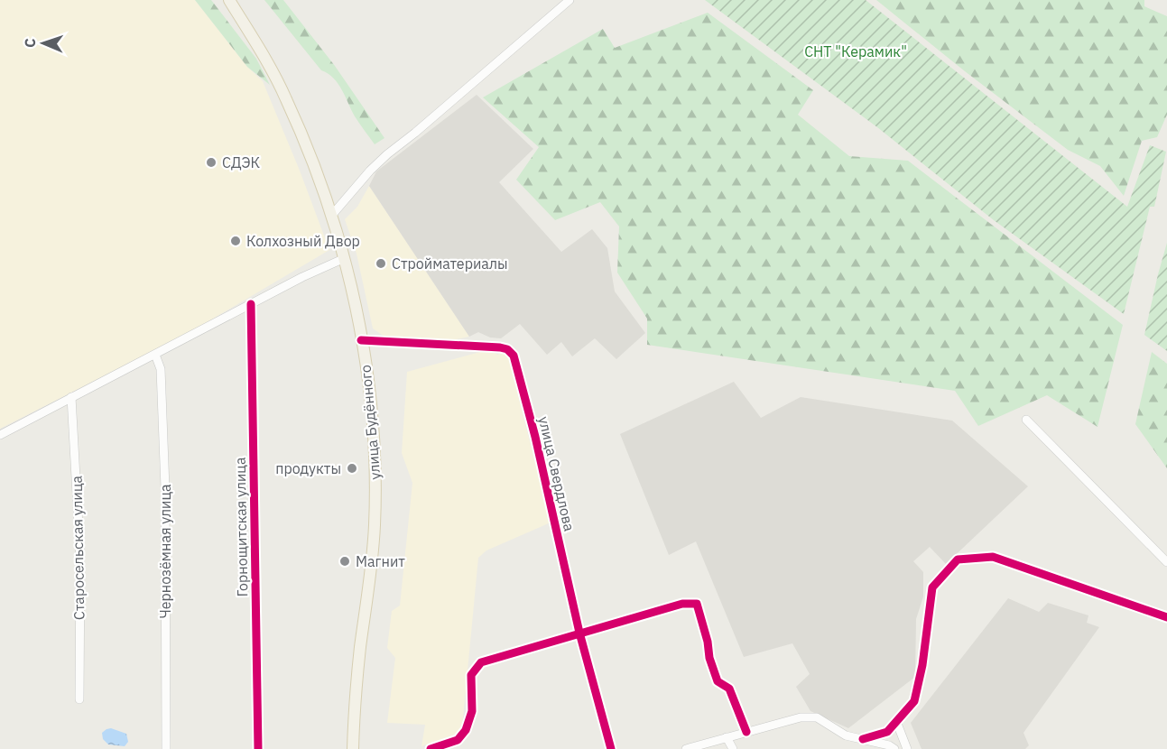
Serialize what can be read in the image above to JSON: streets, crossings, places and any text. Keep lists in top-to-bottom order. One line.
{"streets":{"main road":["улица Будённого"],"street":["улица Свердлова","Горнощитская улица","Старосельская улица","Чернозёмная улица"]},"crossings":[["улица Будённого","улица Свердлова"]],"parks":["СНТ \"Керамик\""],"places":["СДЭК","Колхозный Двор","Стройматериалы","продукты","Магнит"],"north":"left"}
